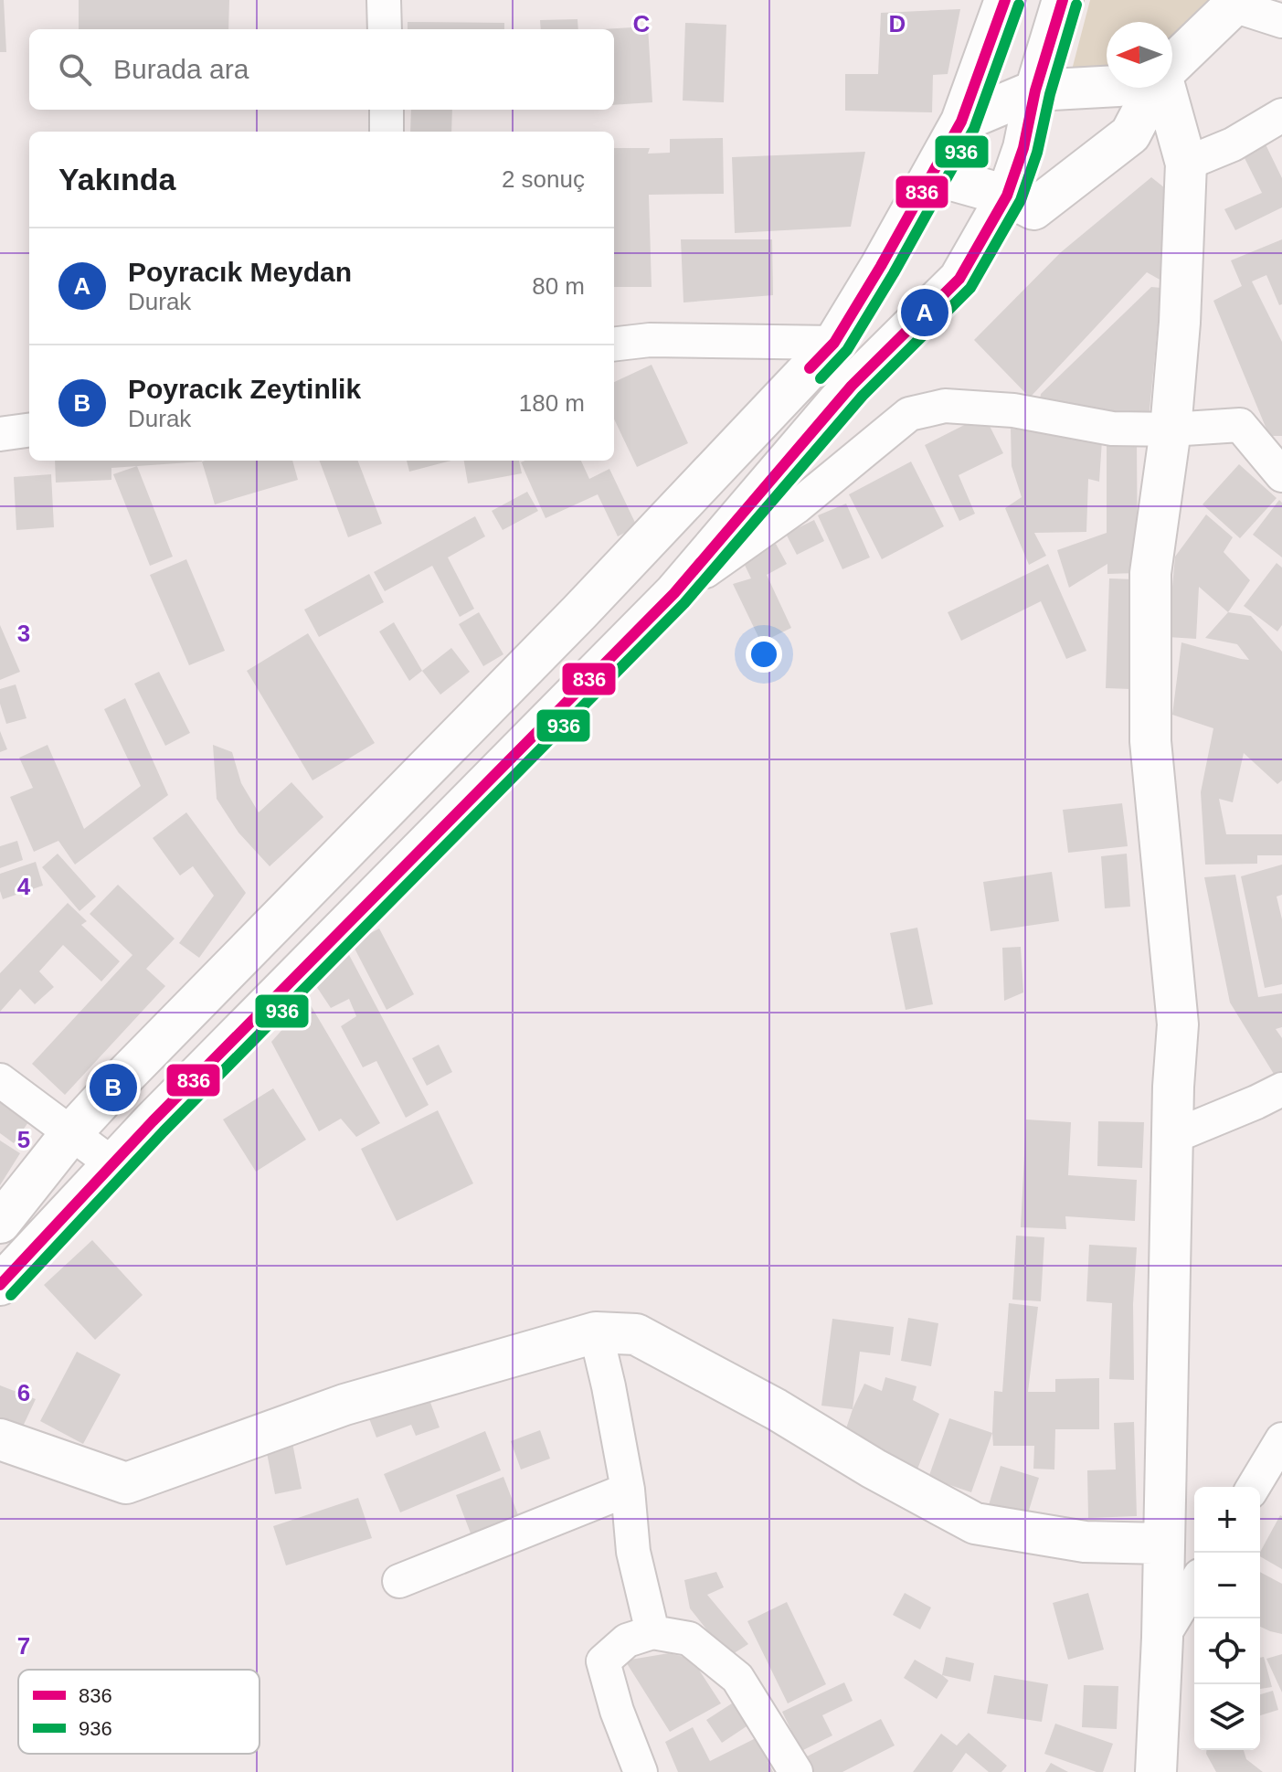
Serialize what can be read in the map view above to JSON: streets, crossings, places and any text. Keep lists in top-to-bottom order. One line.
{"lines":["transit line 836","transit line 936"],"legend":["836","936"],"north":"left","page":{"search":"Burada ara","heading":["Yakında","2 sonuç"],"list":[{"mark":"A","name":"Poyracık Meydan","note":"Durak","value":"80 m"},{"mark":"B","name":"Poyracık Zeytinlik","note":"Durak","value":"180 m"}],"pins":["A","B"],"map_buttons":["+","−"]},"grid":{"columns":["C","D"],"rows":["3","4","5","6","7"]}}
